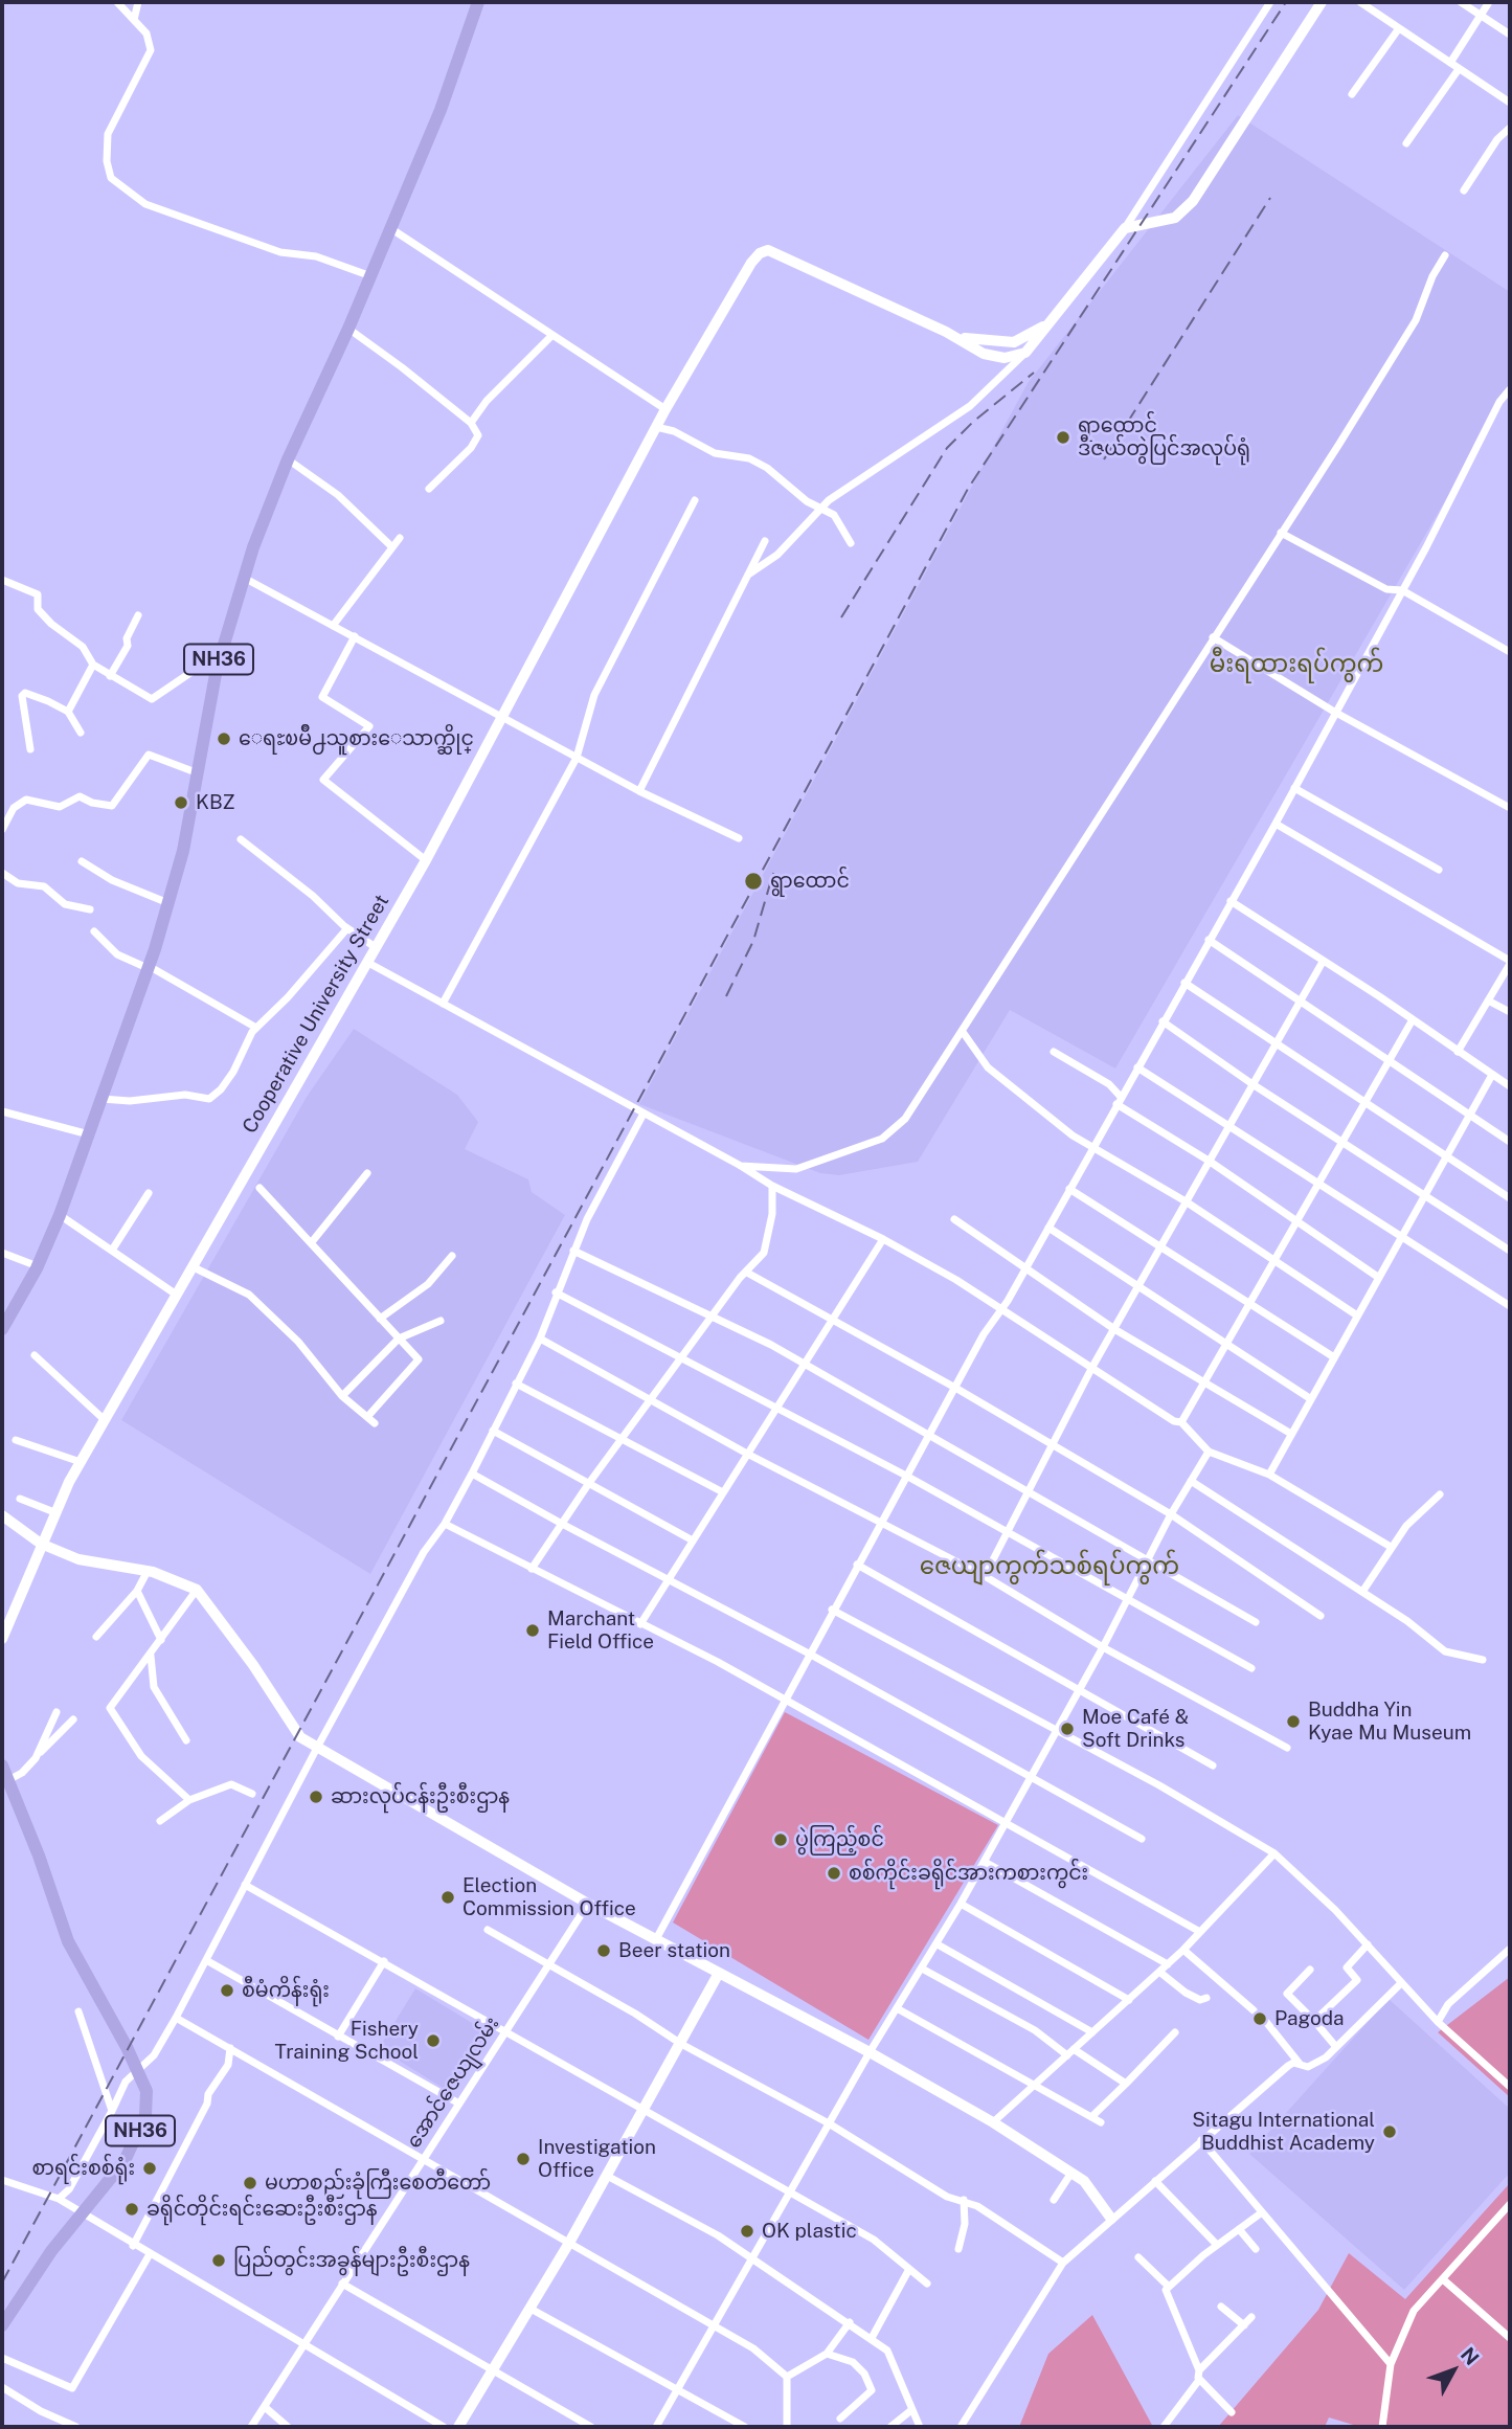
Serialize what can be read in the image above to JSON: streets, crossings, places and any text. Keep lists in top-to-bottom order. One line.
{"streets":{"highway":["NH36"],"street":["Cooperative University Street","အောင်ဇေယျလမ်း"]},"districts":["မီးရထားရပ်ကွက်","ဇေယျာကွက်သစ်ရပ်ကွက်"],"places":["ရွာထောင် ဒီဇယ်တွဲပြင်အလုပ်ရုံ","ေရႊၿမိဳ႕သူစားေသာက္ဆိုင္","KBZ","ရွာထောင်","Marchant Field Office","Buddha Yin Kyae Mu Museum","Moe Café & Soft Drinks","ဆားလုပ်ငန်းဦးစီးဌာန","ပွဲကြည့်စင်","စစ်ကိုင်းခရိုင်အားကစားကွင်း","Election Commission Office","Beer station","စီမံကိန်းရုံး‌","Pagoda","Fishery Training School","Sitagu International Buddhist Academy","Investigation Office","စာရင်းစစ်ရုံး","မဟာစည်းခုံကြီးစေတီတော်","ခရိုင်တိုင်းရင်းဆေးဦးစီးဌာန","OK plastic","ပြည်တွင်းအခွန်များဦးစီးဌာန"],"north":"top right"}
